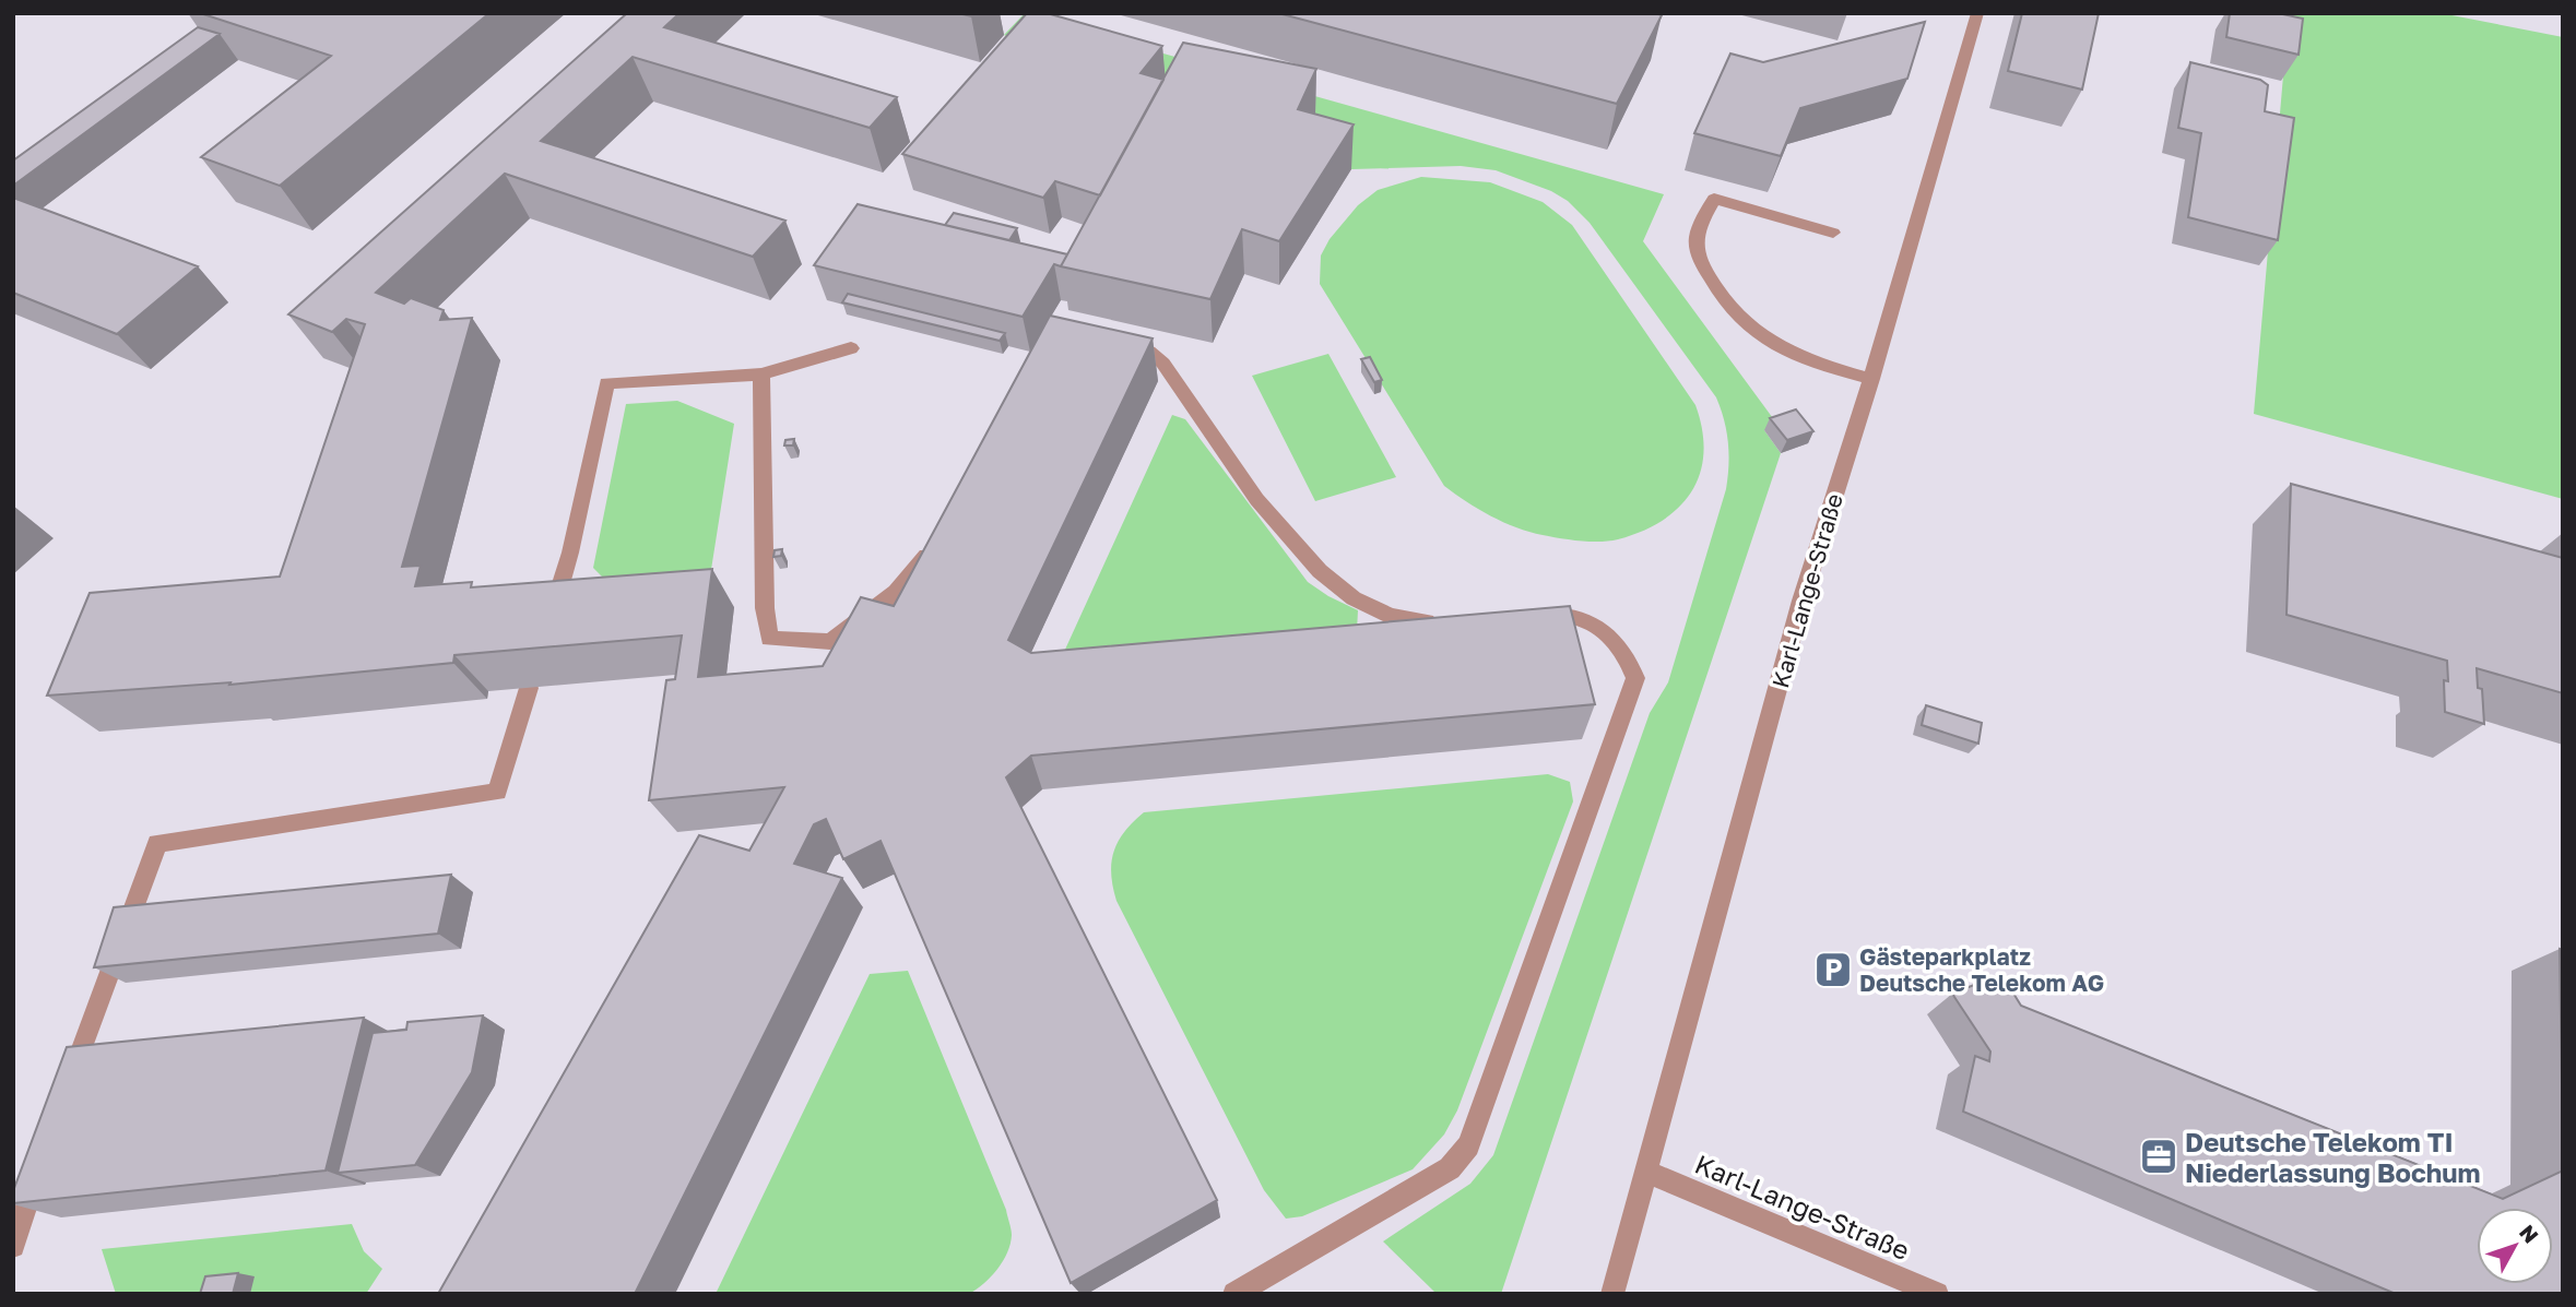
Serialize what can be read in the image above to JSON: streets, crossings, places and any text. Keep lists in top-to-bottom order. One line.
{"streets":{"street":["Karl-Lange-Straße"]},"places":{"parking":["Gästeparkplatz Deutsche Telekom AG"],"office":["Deutsche Telekom TI Niederlassung Bochum"]},"north":"top right"}
